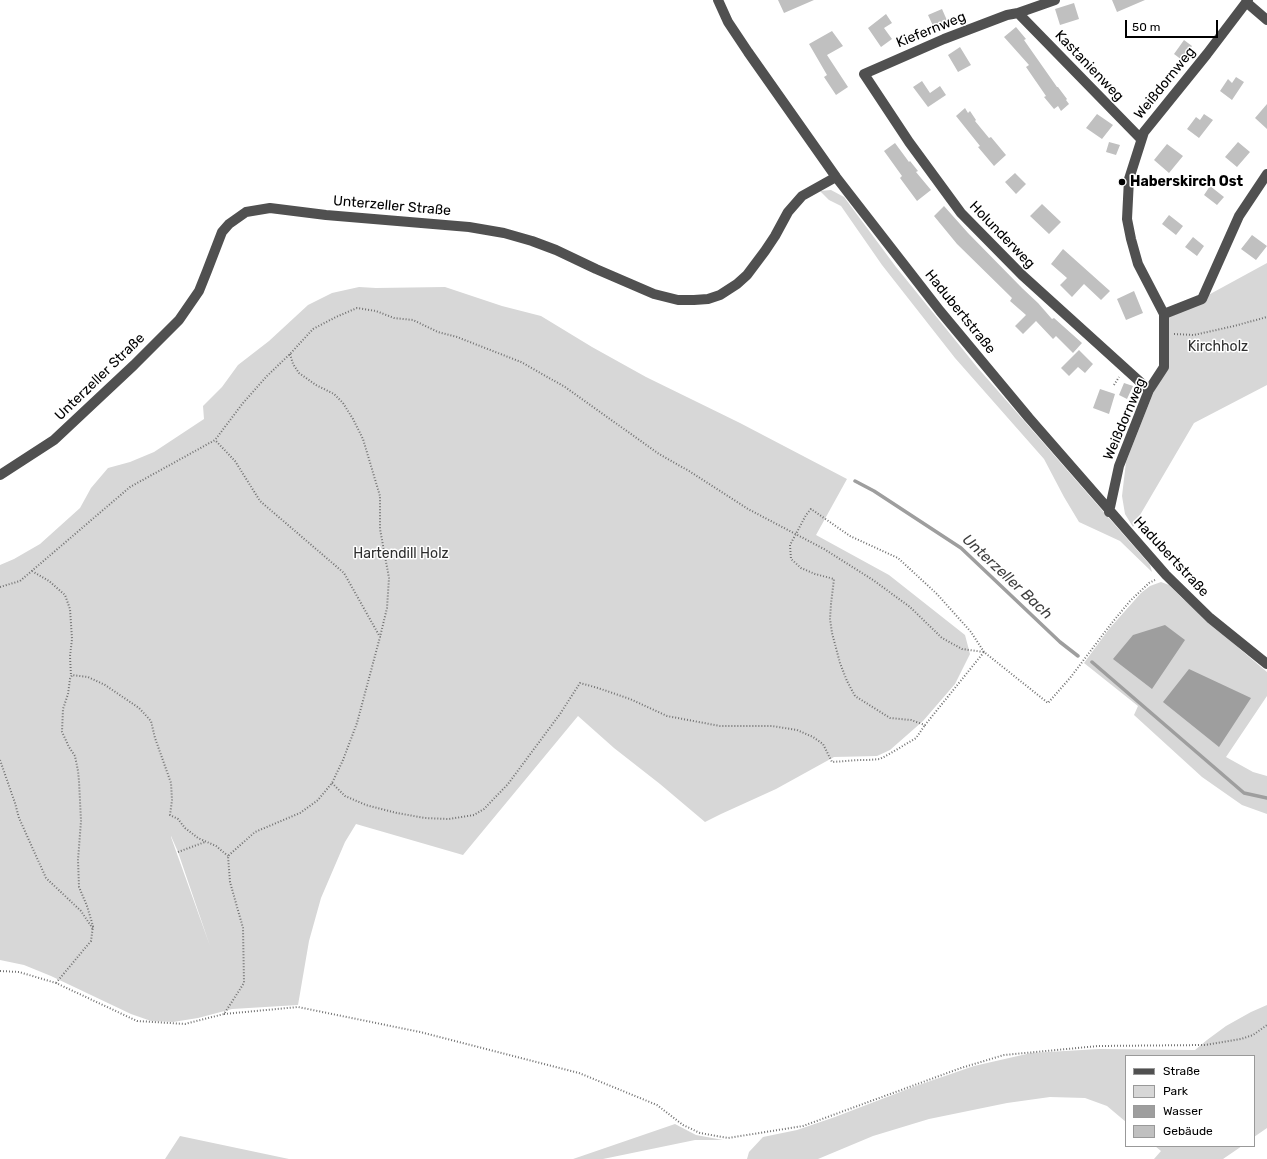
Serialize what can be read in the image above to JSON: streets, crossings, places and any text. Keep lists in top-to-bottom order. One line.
{"streets":{"street":["Kiefernweg","Kastanienweg","Weißdornweg","Unterzeller Straße","Holunderweg","Hadubertstraße"]},"crossings":[["Kiefernweg","Kastanienweg"],["Kiefernweg","Holunderweg"],["Kastanienweg","Weißdornweg"],["Weißdornweg","Holunderweg"],["Weißdornweg","Hadubertstraße"],["Unterzeller Straße","Hadubertstraße"]],"water":["Unterzeller Bach"],"parks":["Kirchholz","Hartendill Holz"],"places":["Haberskirch Ost"],"legend":["Straße","Park","Wasser","Gebäude"],"scale_bar":"50 m"}
